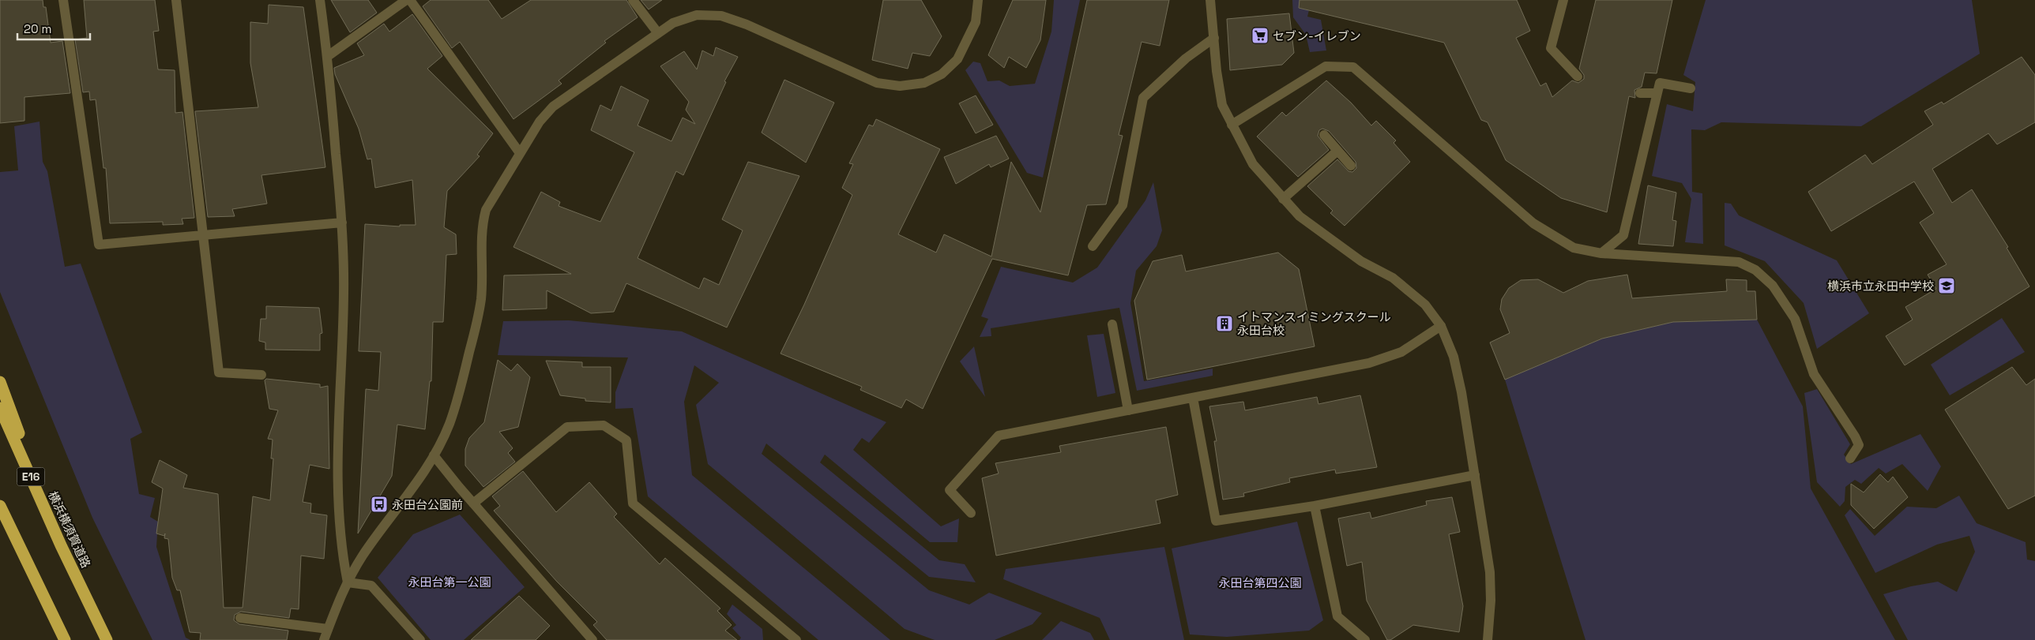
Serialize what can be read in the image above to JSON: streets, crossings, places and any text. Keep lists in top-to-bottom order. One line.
{"streets":{"highway":["E16","横浜横須賀道路"]},"parks":["永田台第一公園","永田台第四公園"],"places":{"supermarket":["セブン-イレブン"],"school or university":["横浜市立永田中学校"],"building":["イトマンスイミングスクール 永田台校"],"bus stop":["永田台公園前"]},"scale_bar":"20 m"}
